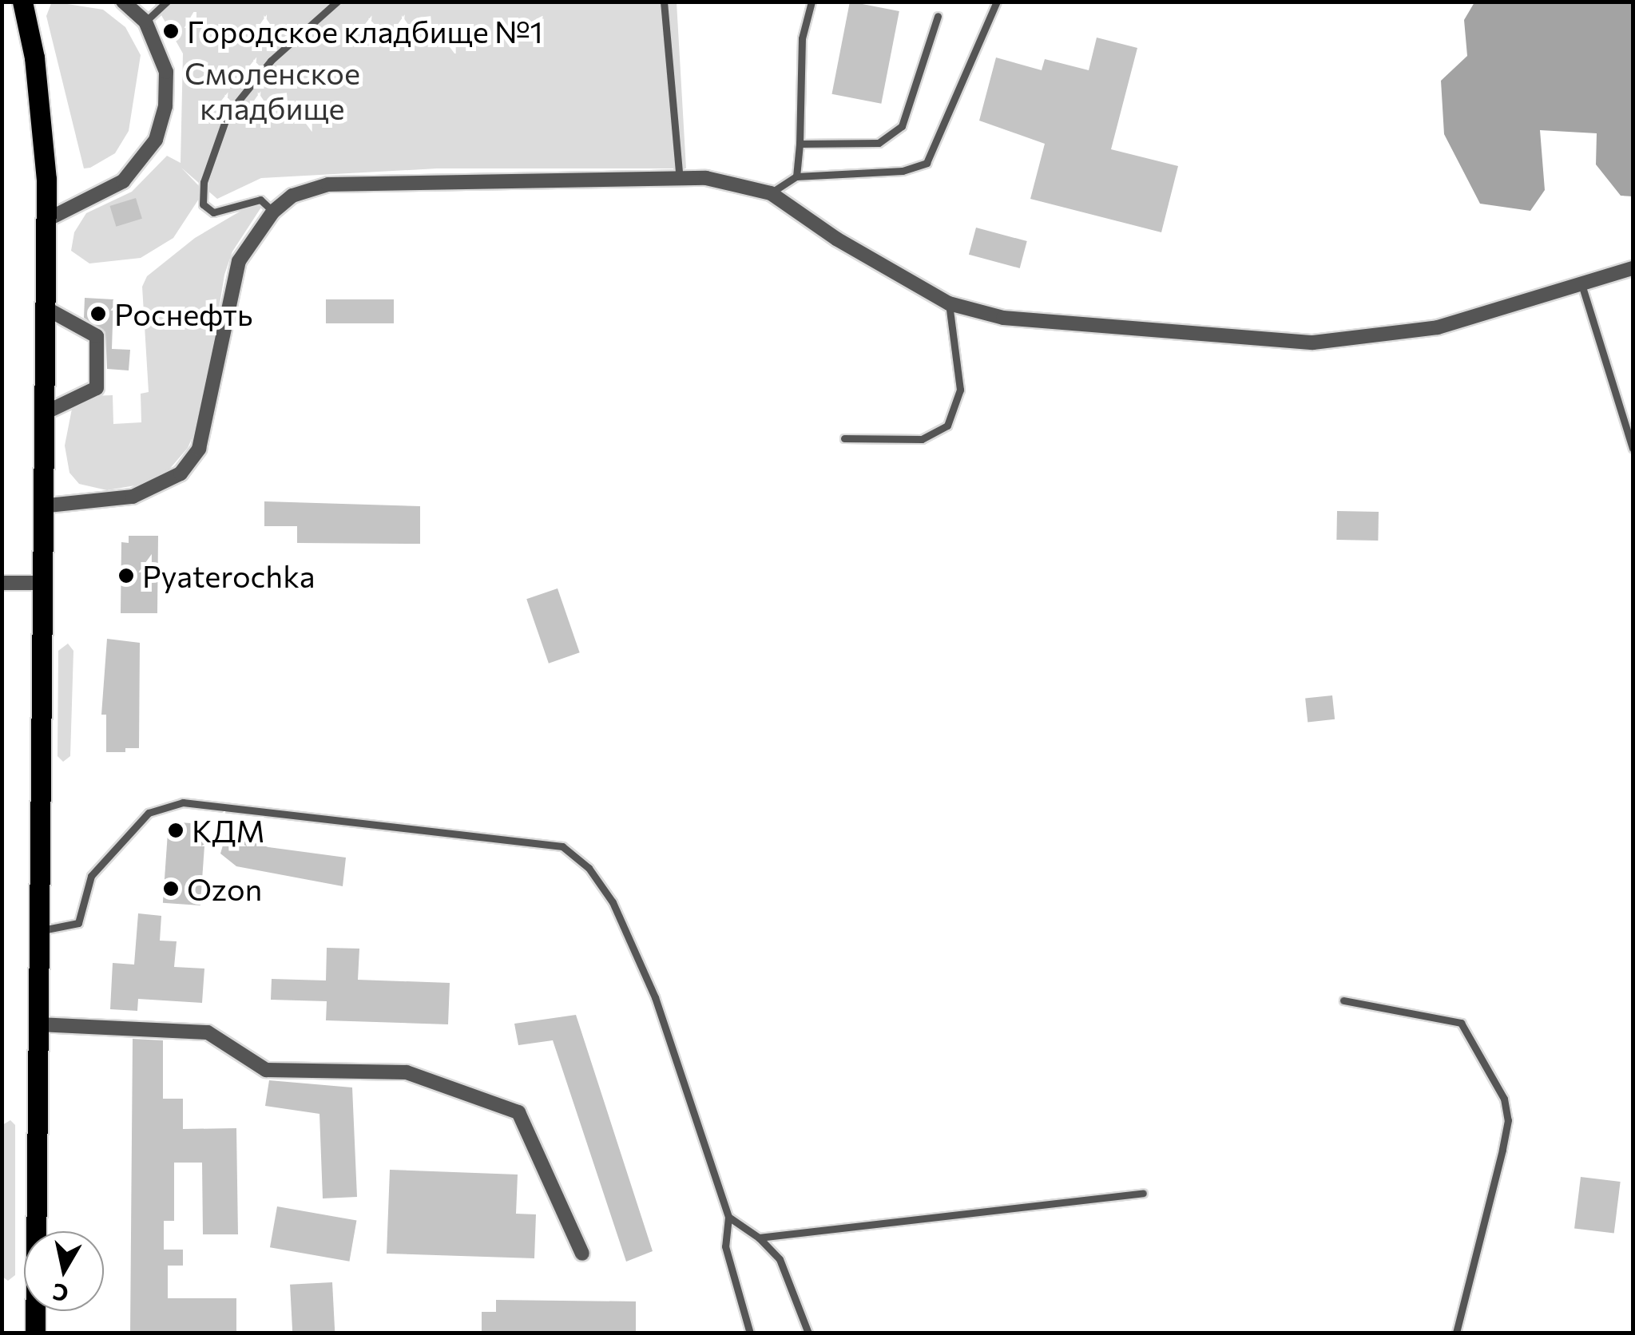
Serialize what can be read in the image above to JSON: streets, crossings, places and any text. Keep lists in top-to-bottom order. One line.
{"parks":["Смоленское кладбище"],"places":["Городское кладбище №1","Роснефть","Pyaterochka","КДМ","Ozon"],"north":"bottom"}
